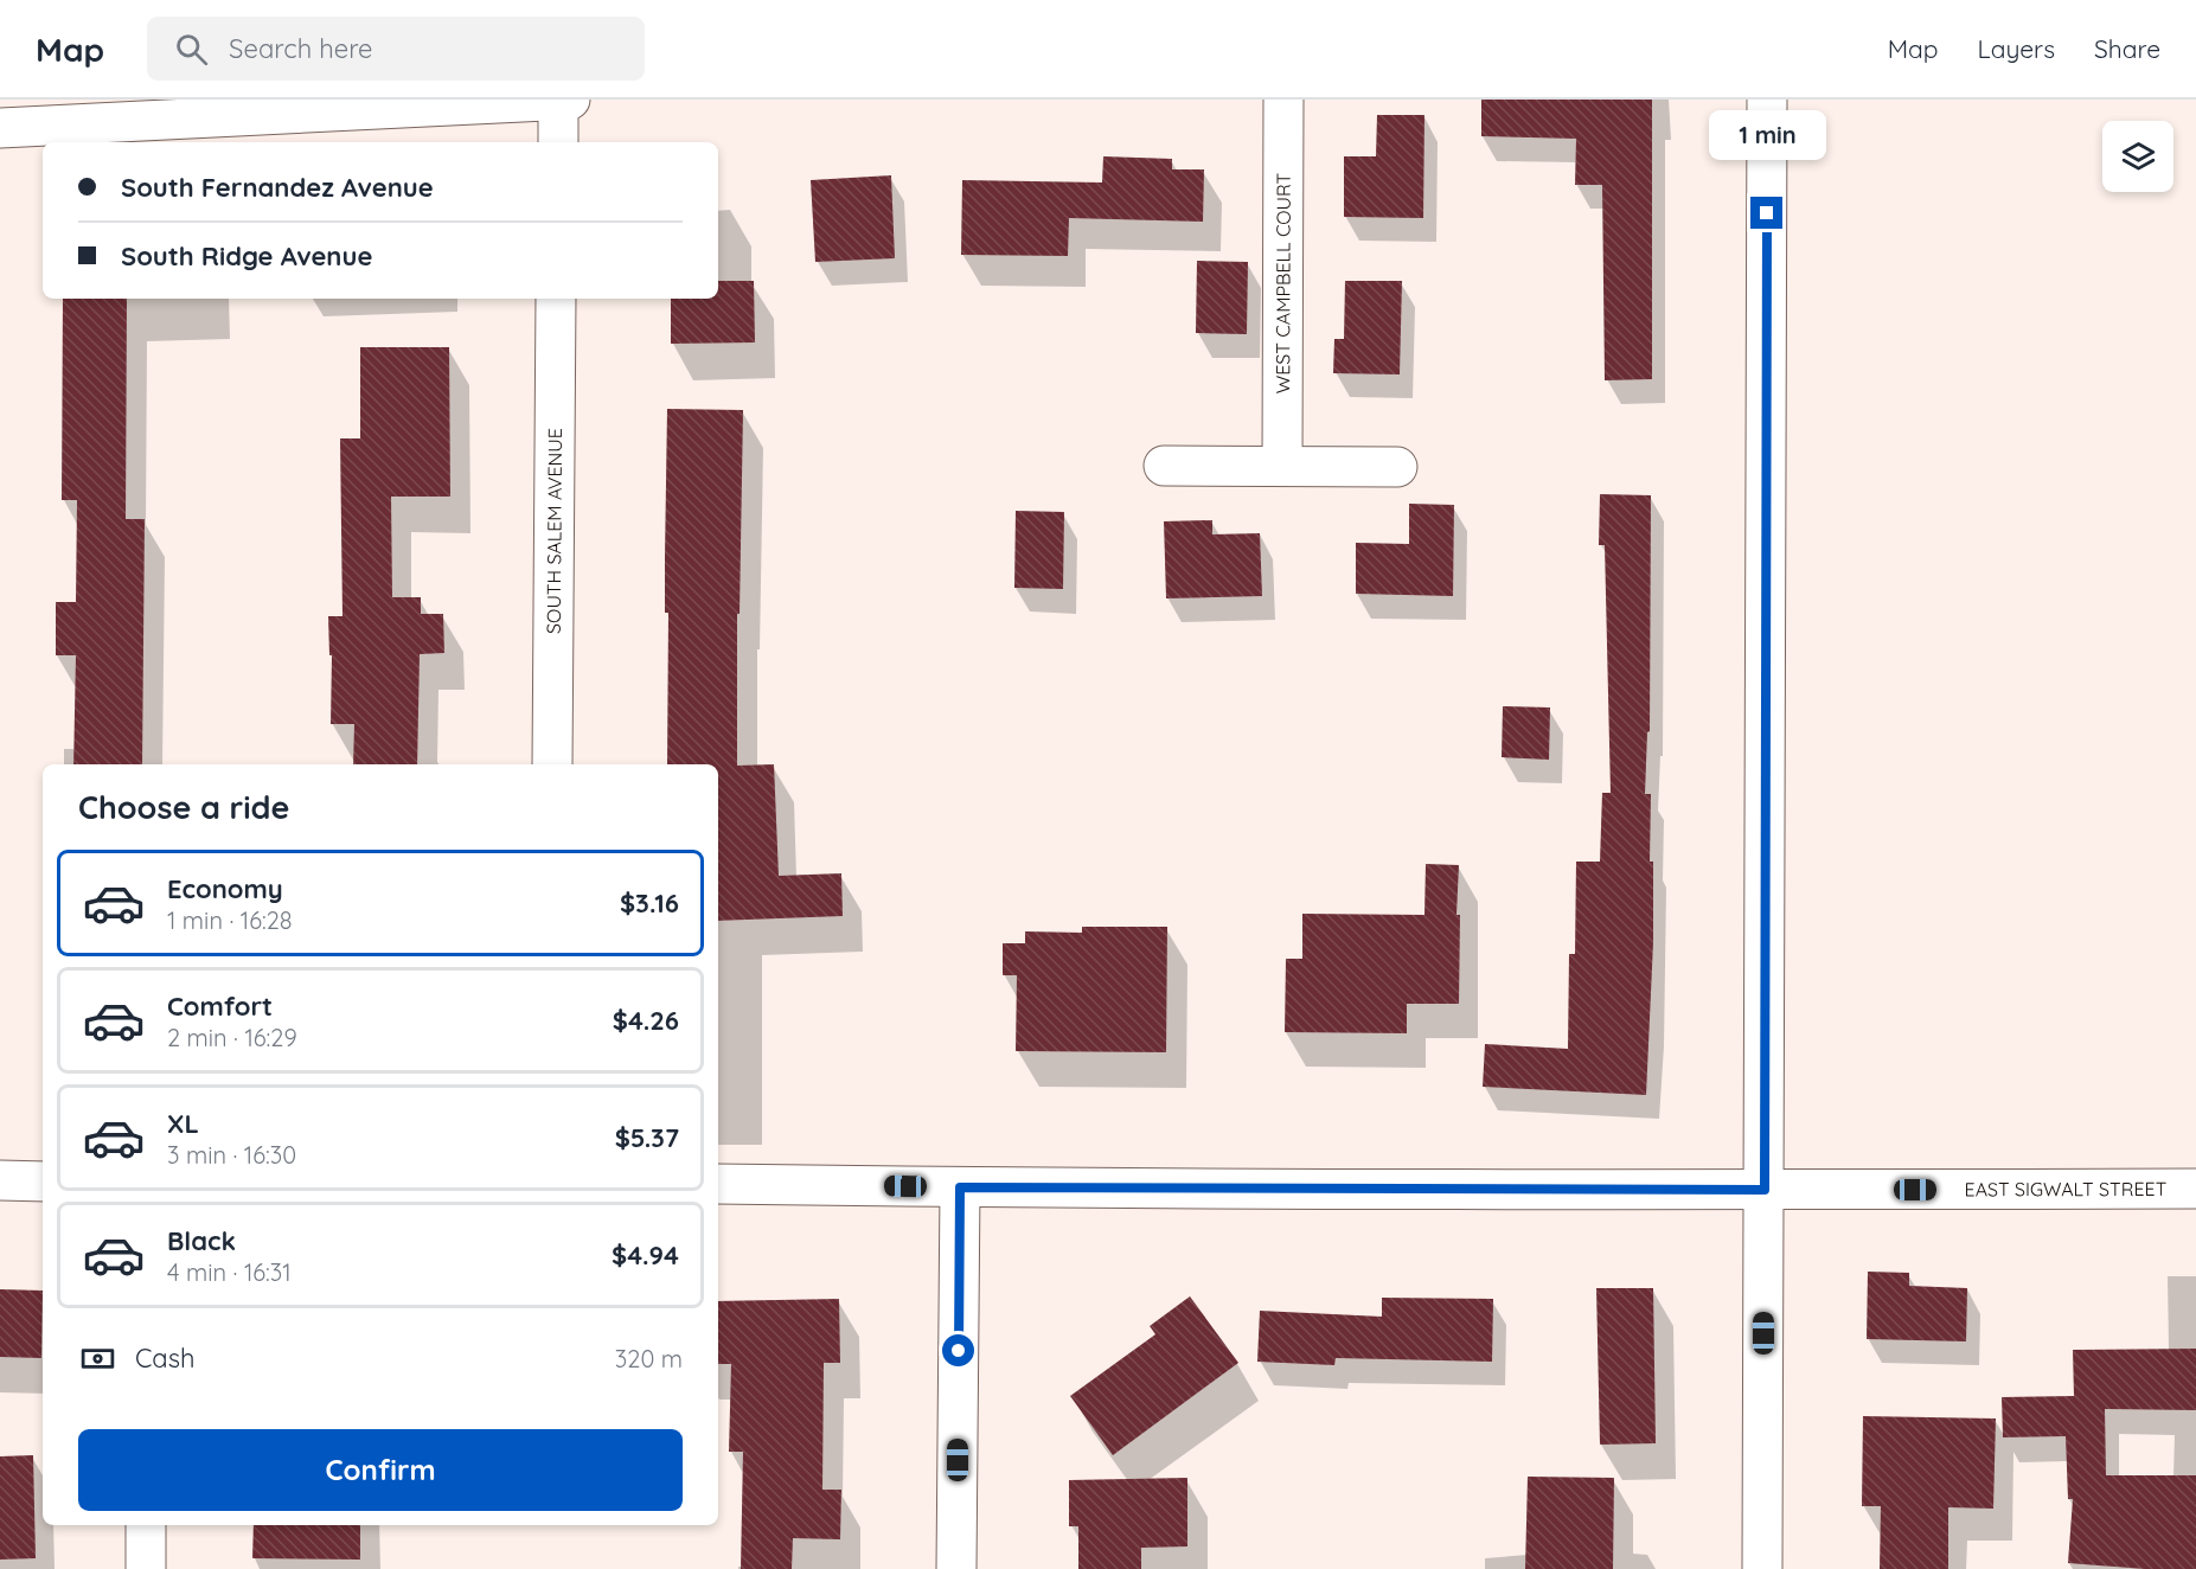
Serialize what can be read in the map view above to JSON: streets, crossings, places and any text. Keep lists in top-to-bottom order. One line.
{"streets":{"street":["WEST CAMPBELL COURT","SOUTH SALEM AVENUE","EAST SIGWALT STREET"]},"page":{"header":"Map","search":"Search here","nav":["Map","Layers","Share"],"bubble":"1 min","banner":["South Fernandez Avenue","South Ridge Avenue"],"heading":"Choose a ride","list":[{"name":"Economy","note":"1 min · 16:28","value":"$3.16"},{"name":"Comfort","note":"2 min · 16:29","value":"$4.26"},{"name":"XL","note":"3 min · 16:30","value":"$5.37"},{"name":"Black","note":"4 min · 16:31","value":"$4.94"}],"pay":["Cash","320 m"],"buttons":"Confirm"}}
